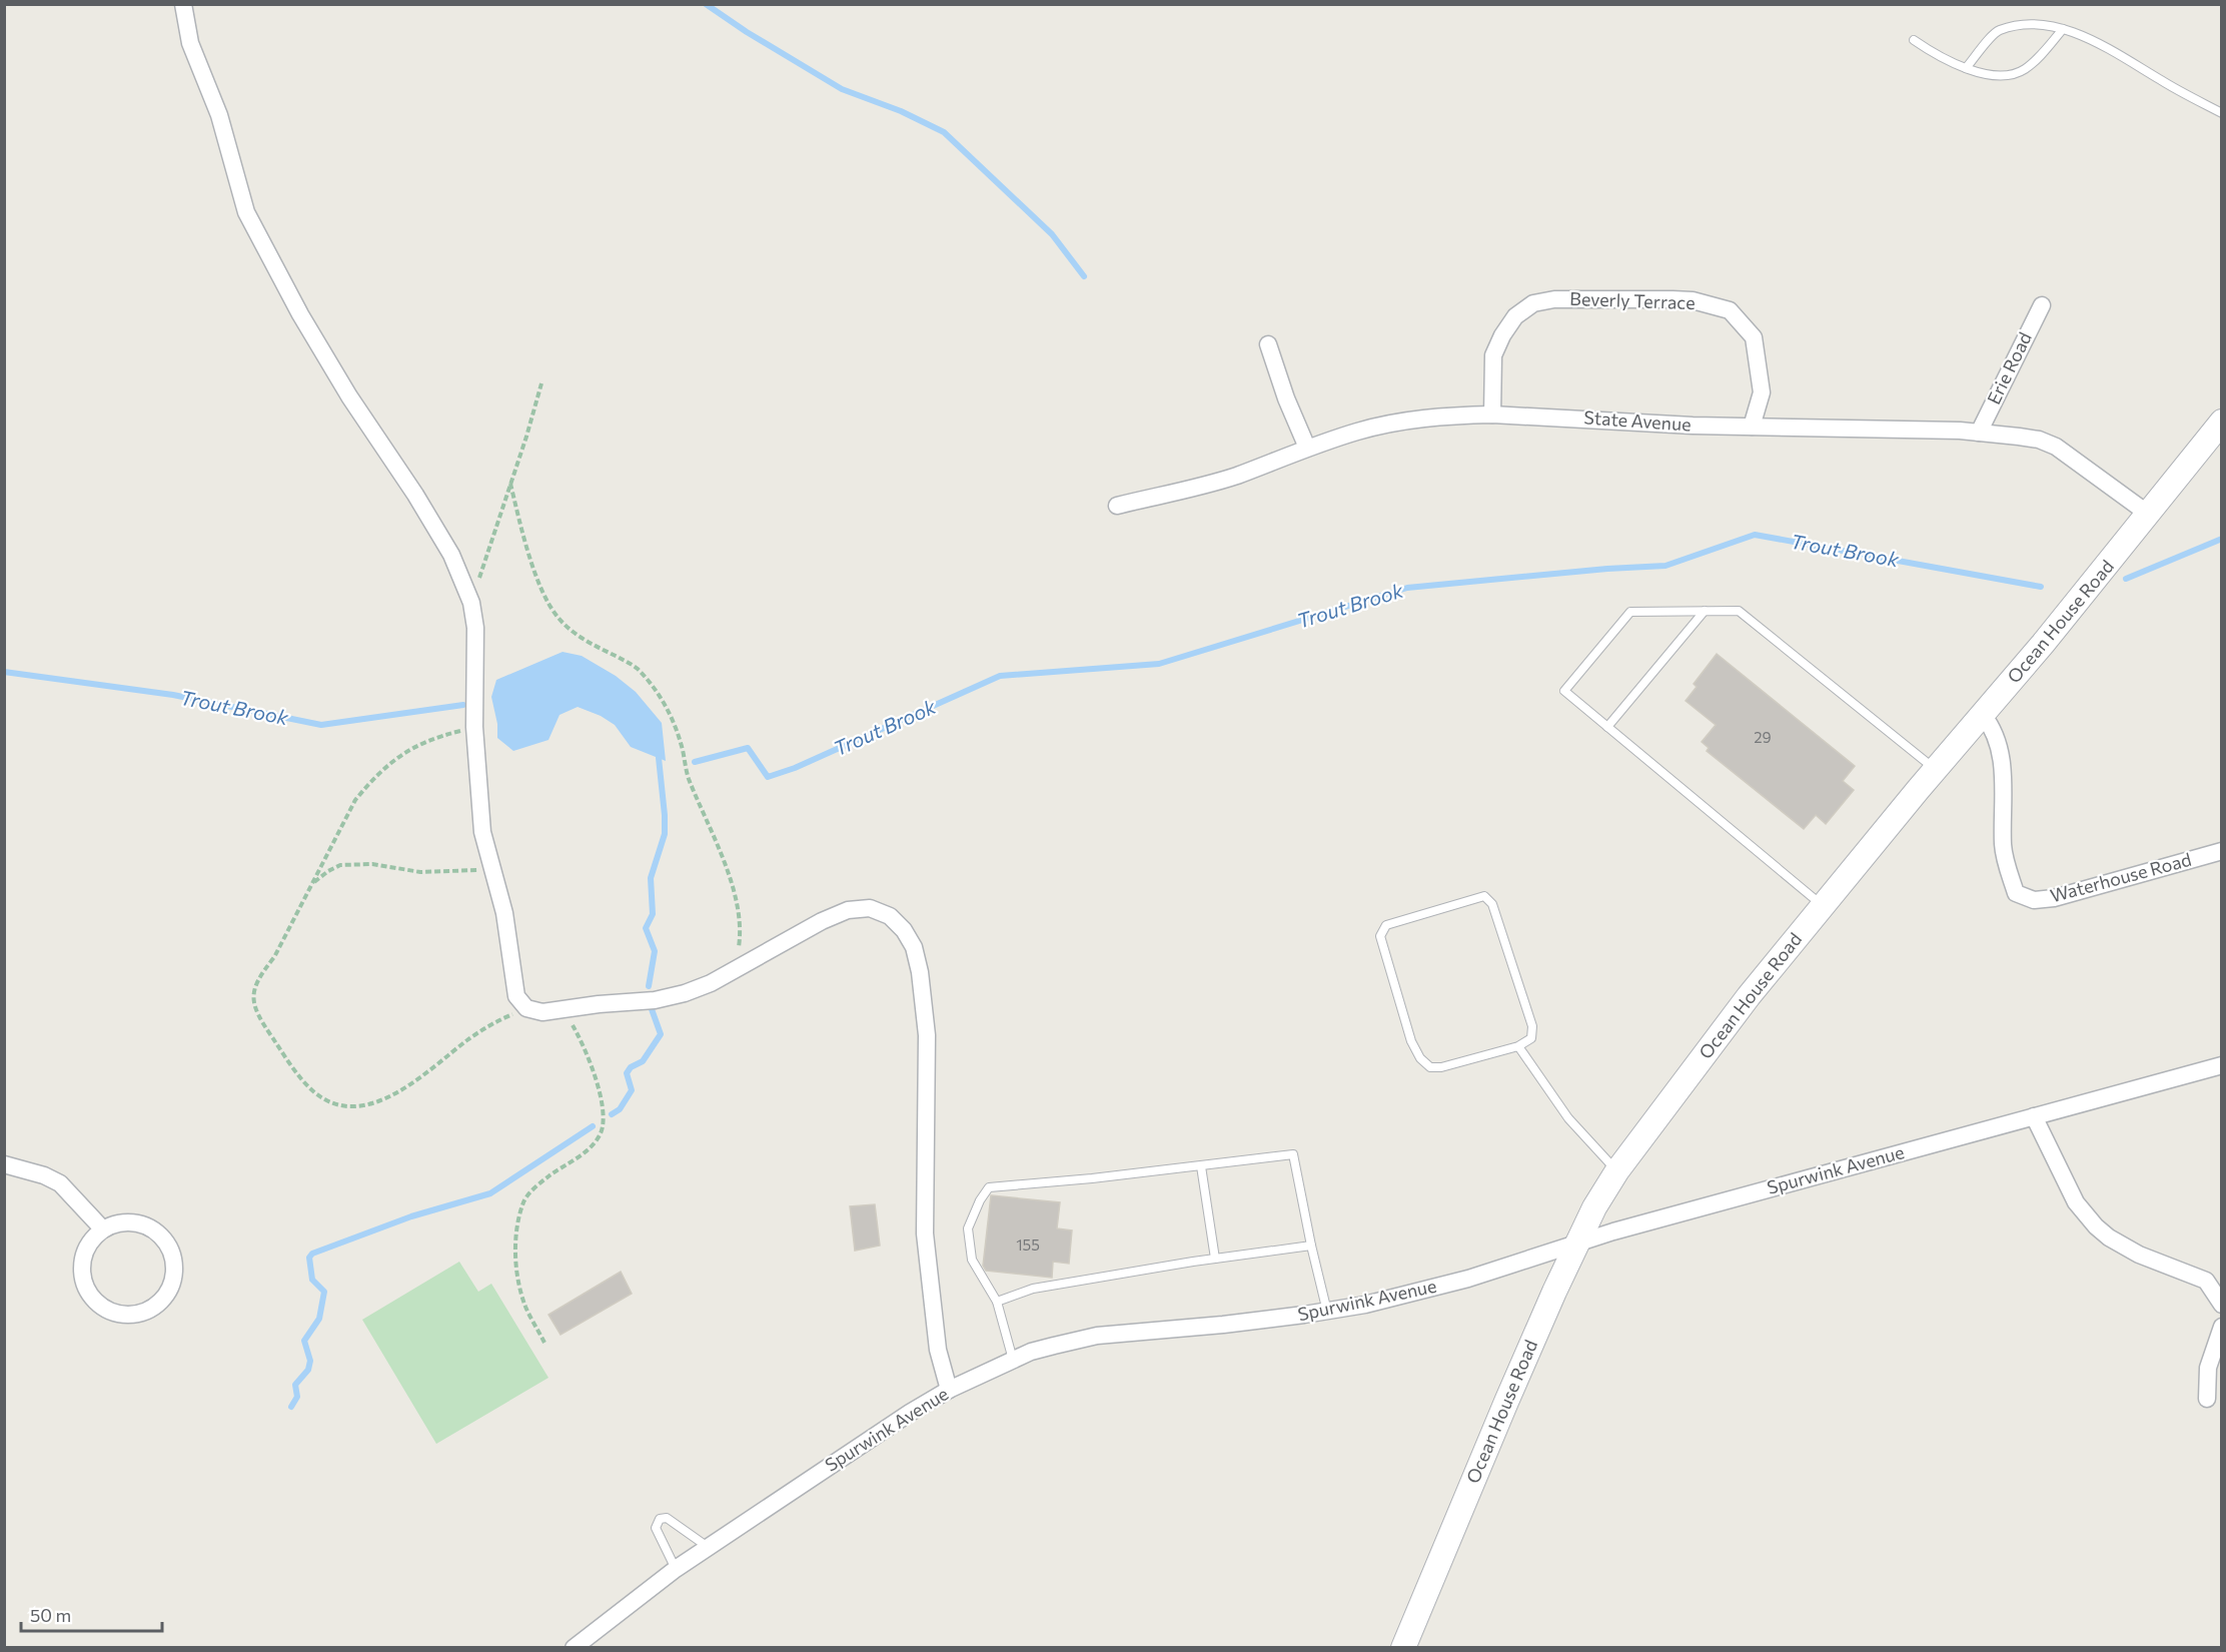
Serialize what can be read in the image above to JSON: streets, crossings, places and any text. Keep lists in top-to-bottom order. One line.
{"streets":{"main road":["Ocean House Road"],"street":["Beverly Terrace","Erie Road","State Avenue","Waterhouse Road","Spurwink Avenue"]},"crossings":[["Beverly Terrace","State Avenue"],["Erie Road","State Avenue"],["State Avenue","Ocean House Road"],["Ocean House Road","Waterhouse Road"],["Ocean House Road","Spurwink Avenue"]],"water":["Trout Brook"],"house_numbers":["29","155"],"scale_bar":"50 m"}
